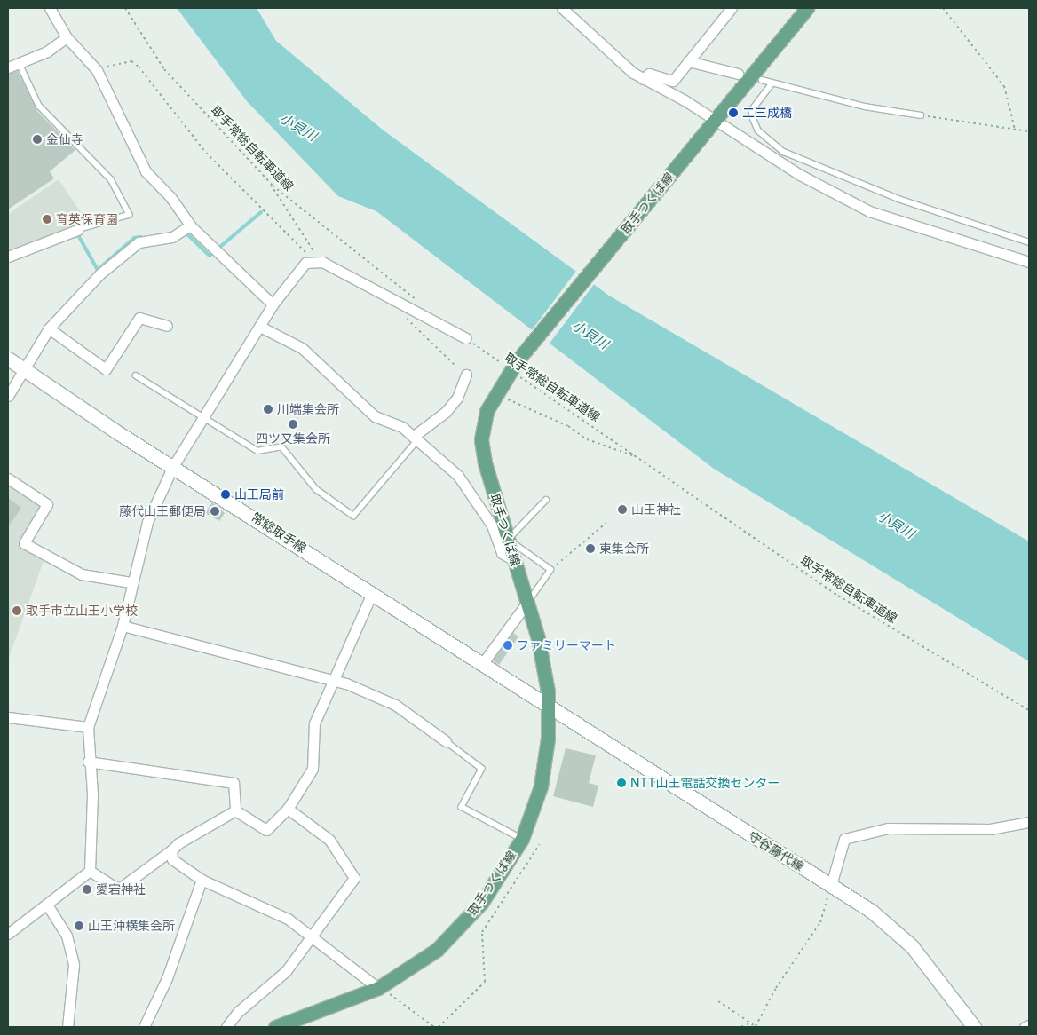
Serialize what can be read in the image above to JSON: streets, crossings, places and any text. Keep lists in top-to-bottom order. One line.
{"streets":{"main road":["取手つくば線","常総取手線","守谷藤代線"],"path":["取手常総自転車道線"]},"crossings":[["取手常総自転車道線","取手つくば線"],["取手つくば線","常総取手線"],["取手つくば線","守谷藤代線"],["常総取手線","守谷藤代線"]],"water":["小貝川"],"places":["二三成橋","金仙寺","育英保育園","川端集会所","四ツ又集会所","山王局前","山王神社","藤代山王郵便局","東集会所","取手市立山王小学校","ファミリーマート","NTT山王電話交換センター","愛宕神社","山王沖横集会所"]}
